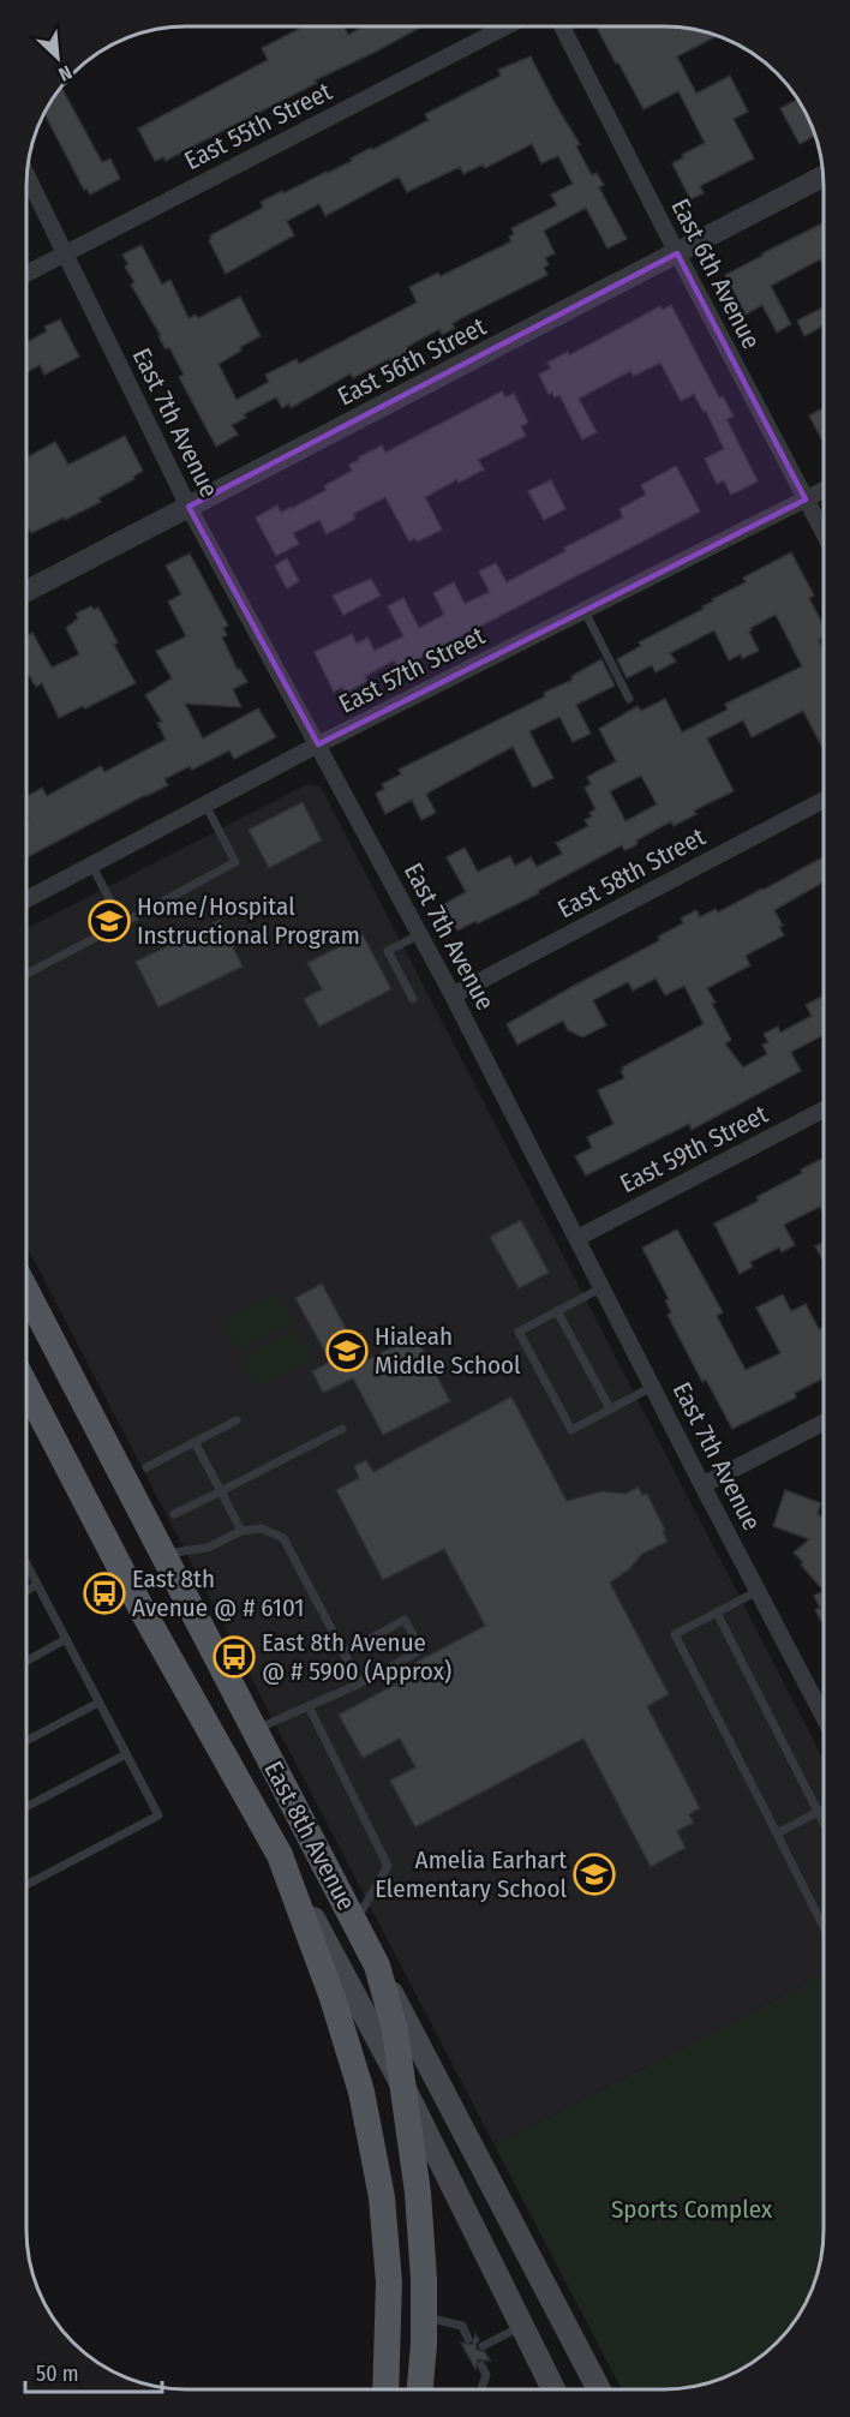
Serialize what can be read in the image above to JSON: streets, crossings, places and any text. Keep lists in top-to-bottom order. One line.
{"streets":{"main road":["East 8th Avenue"],"street":["East 55th Street","East 6th Avenue","East 56th Street","East 7th Avenue","East 57th Street","East 58th Street","East 59th Street"]},"crossings":[["East 55th Street","East 7th Avenue"],["East 6th Avenue","East 56th Street"],["East 6th Avenue","East 57th Street"],["East 56th Street","East 7th Avenue"],["East 7th Avenue","East 57th Street"],["East 7th Avenue","East 58th Street"],["East 7th Avenue","East 59th Street"]],"parks":["Sports Complex"],"places":{"school or university":["Home/Hospital Instructional Program","Hialeah Middle School","Amelia Earhart Elementary School"],"bus stop":["East 8th Avenue @ # 6101","East 8th Avenue @ # 5900 (Approx)"]},"scale_bar":"50 m","north":"bottom right"}
